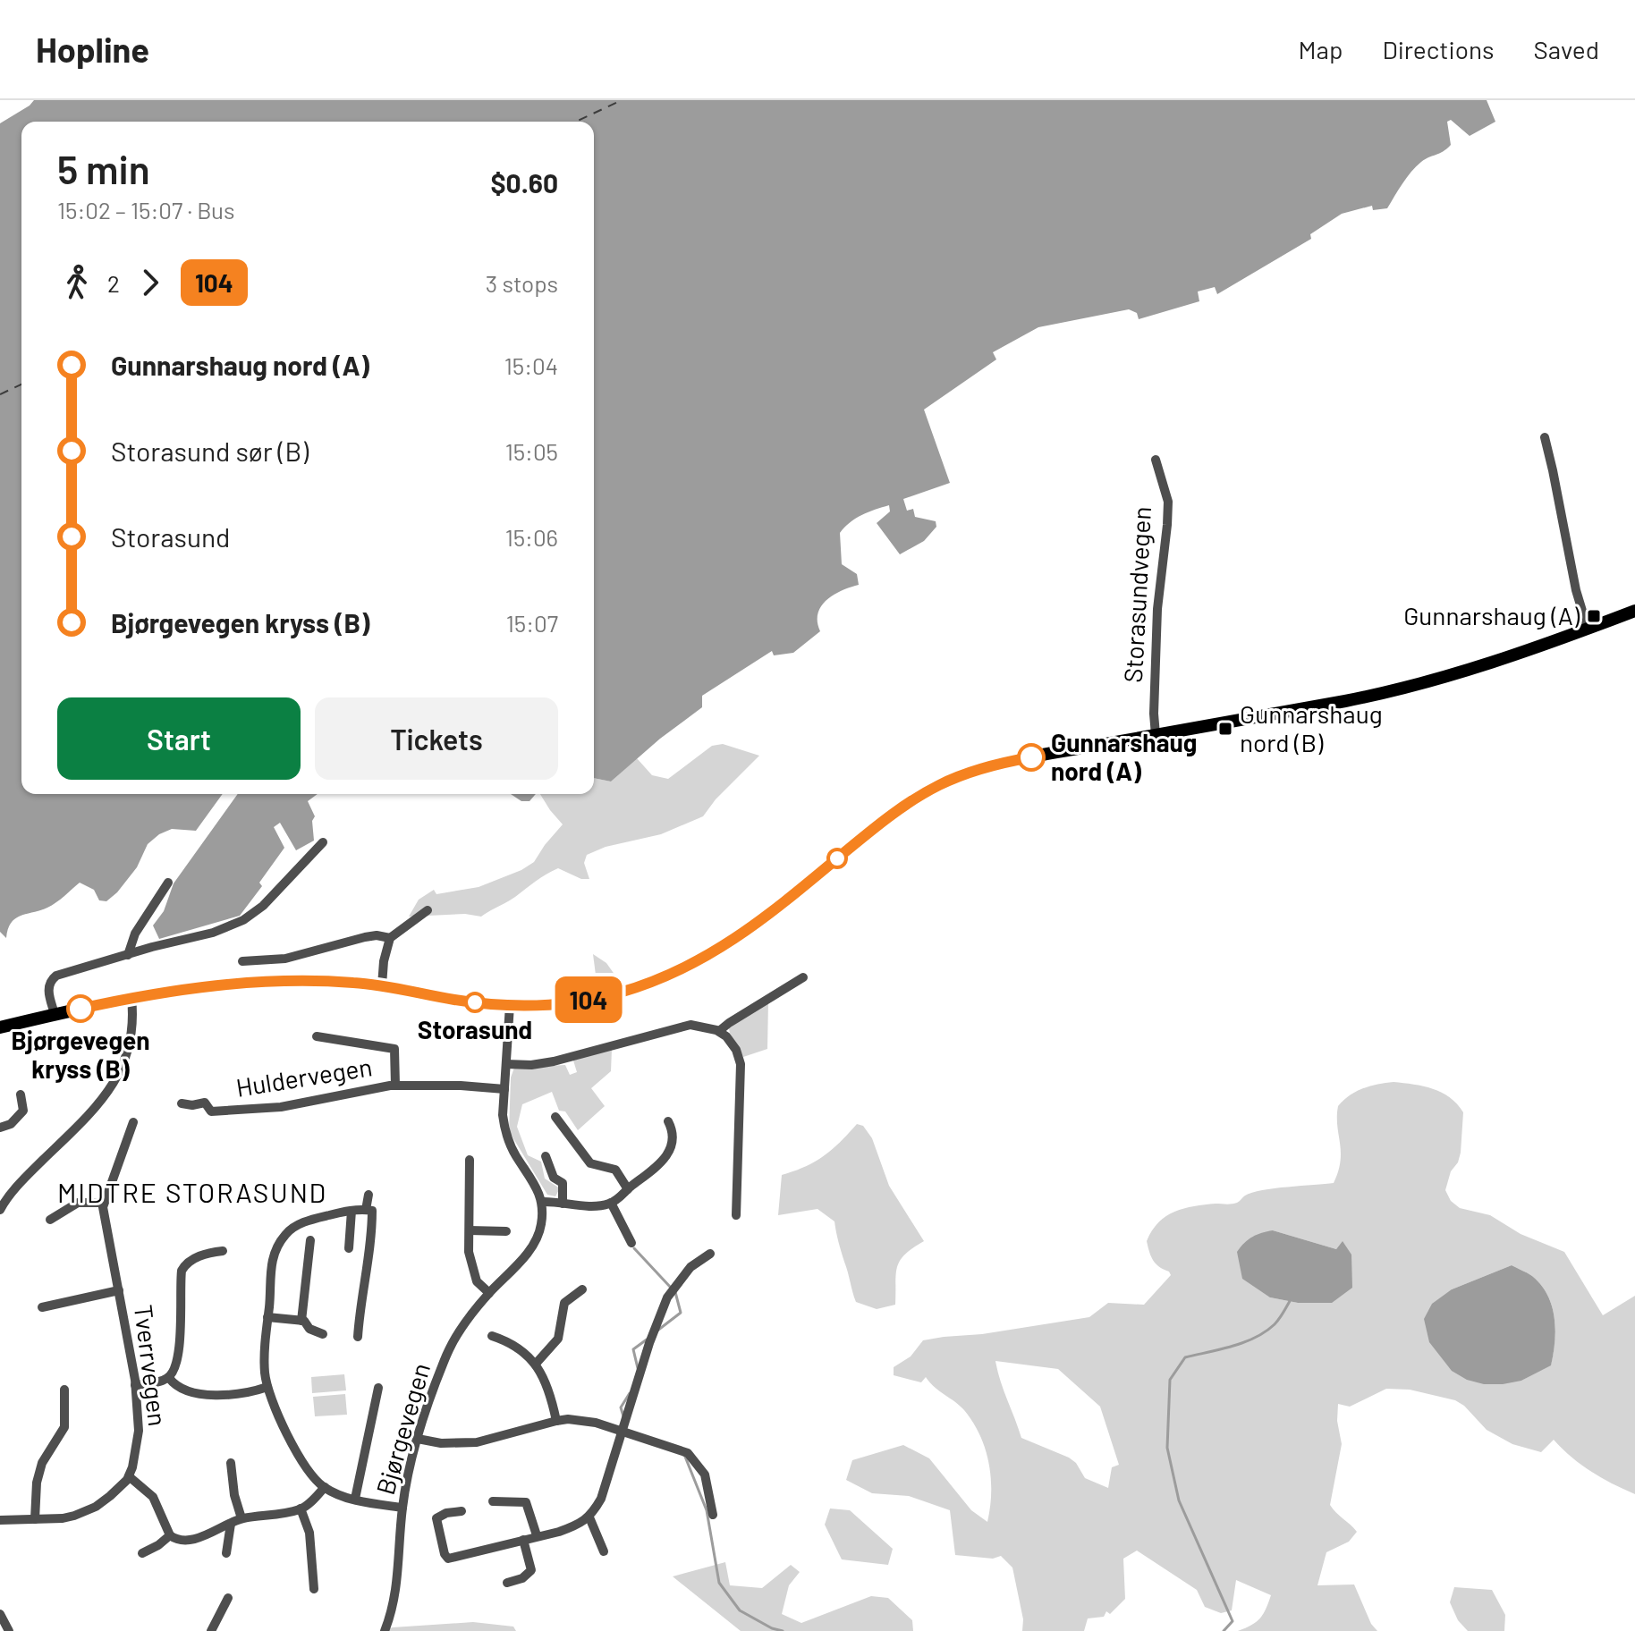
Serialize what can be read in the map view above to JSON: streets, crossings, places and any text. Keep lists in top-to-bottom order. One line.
{"streets":{"street":["Storasundvegen","Huldervegen","Tverrvegen","Bjørgevegen"]},"districts":["MIDTRE STORASUND"],"places":{"transit":["Gunnarshaug (A)","Gunnarshaug nord (B)"],"other":["Gunnarshaug nord (A)","Storasund","Bjørgevegen kryss (B)"]},"lines":["bus line 104"],"page":{"header":"Hopline","nav":["Map","Directions","Saved"],"on_map":"104","heading":["5 min","15:02 – 15:07 · Bus","$0.60"],"legs":["2","104","3 stops"],"list":[{"name":"Gunnarshaug nord (A)","value":"15:04"},{"name":"Storasund sør (B)","value":"15:05"},{"name":"Storasund","value":"15:06"},{"name":"Bjørgevegen kryss (B)","value":"15:07"}],"buttons":["Start","Tickets"]}}
